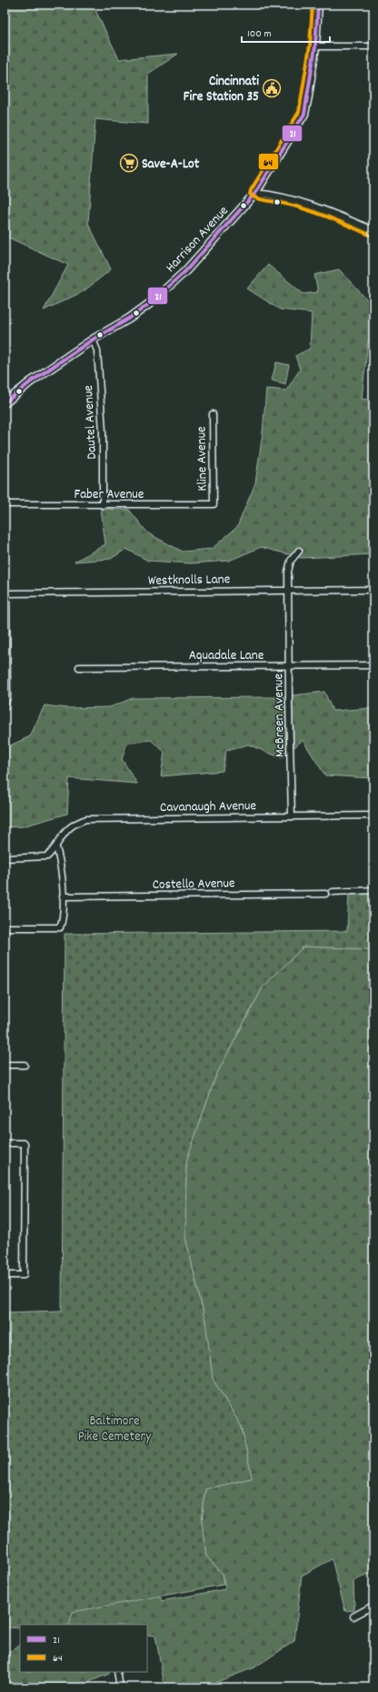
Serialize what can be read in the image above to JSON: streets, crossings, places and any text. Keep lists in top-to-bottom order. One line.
{"streets":{"main road":["Harrison Avenue"],"street":["Dautel Avenue","Kline Avenue","Faber Avenue","Westknolls Lane","Aquadale Lane","McBreen Avenue","Cavanaugh Avenue","Costello Avenue"]},"crossings":[["Harrison Avenue","Dautel Avenue"],["Dautel Avenue","Faber Avenue"],["Kline Avenue","Faber Avenue"],["Westknolls Lane","McBreen Avenue"],["Aquadale Lane","McBreen Avenue"],["McBreen Avenue","Cavanaugh Avenue"]],"parks":["Baltimore Pike Cemetery"],"places":{"public building":["Cincinnati Fire Station 35"],"supermarket":["Save-A-Lot"]},"lines":["transit line 21","transit line 64"],"legend":["21","64"],"scale_bar":"100 m"}
